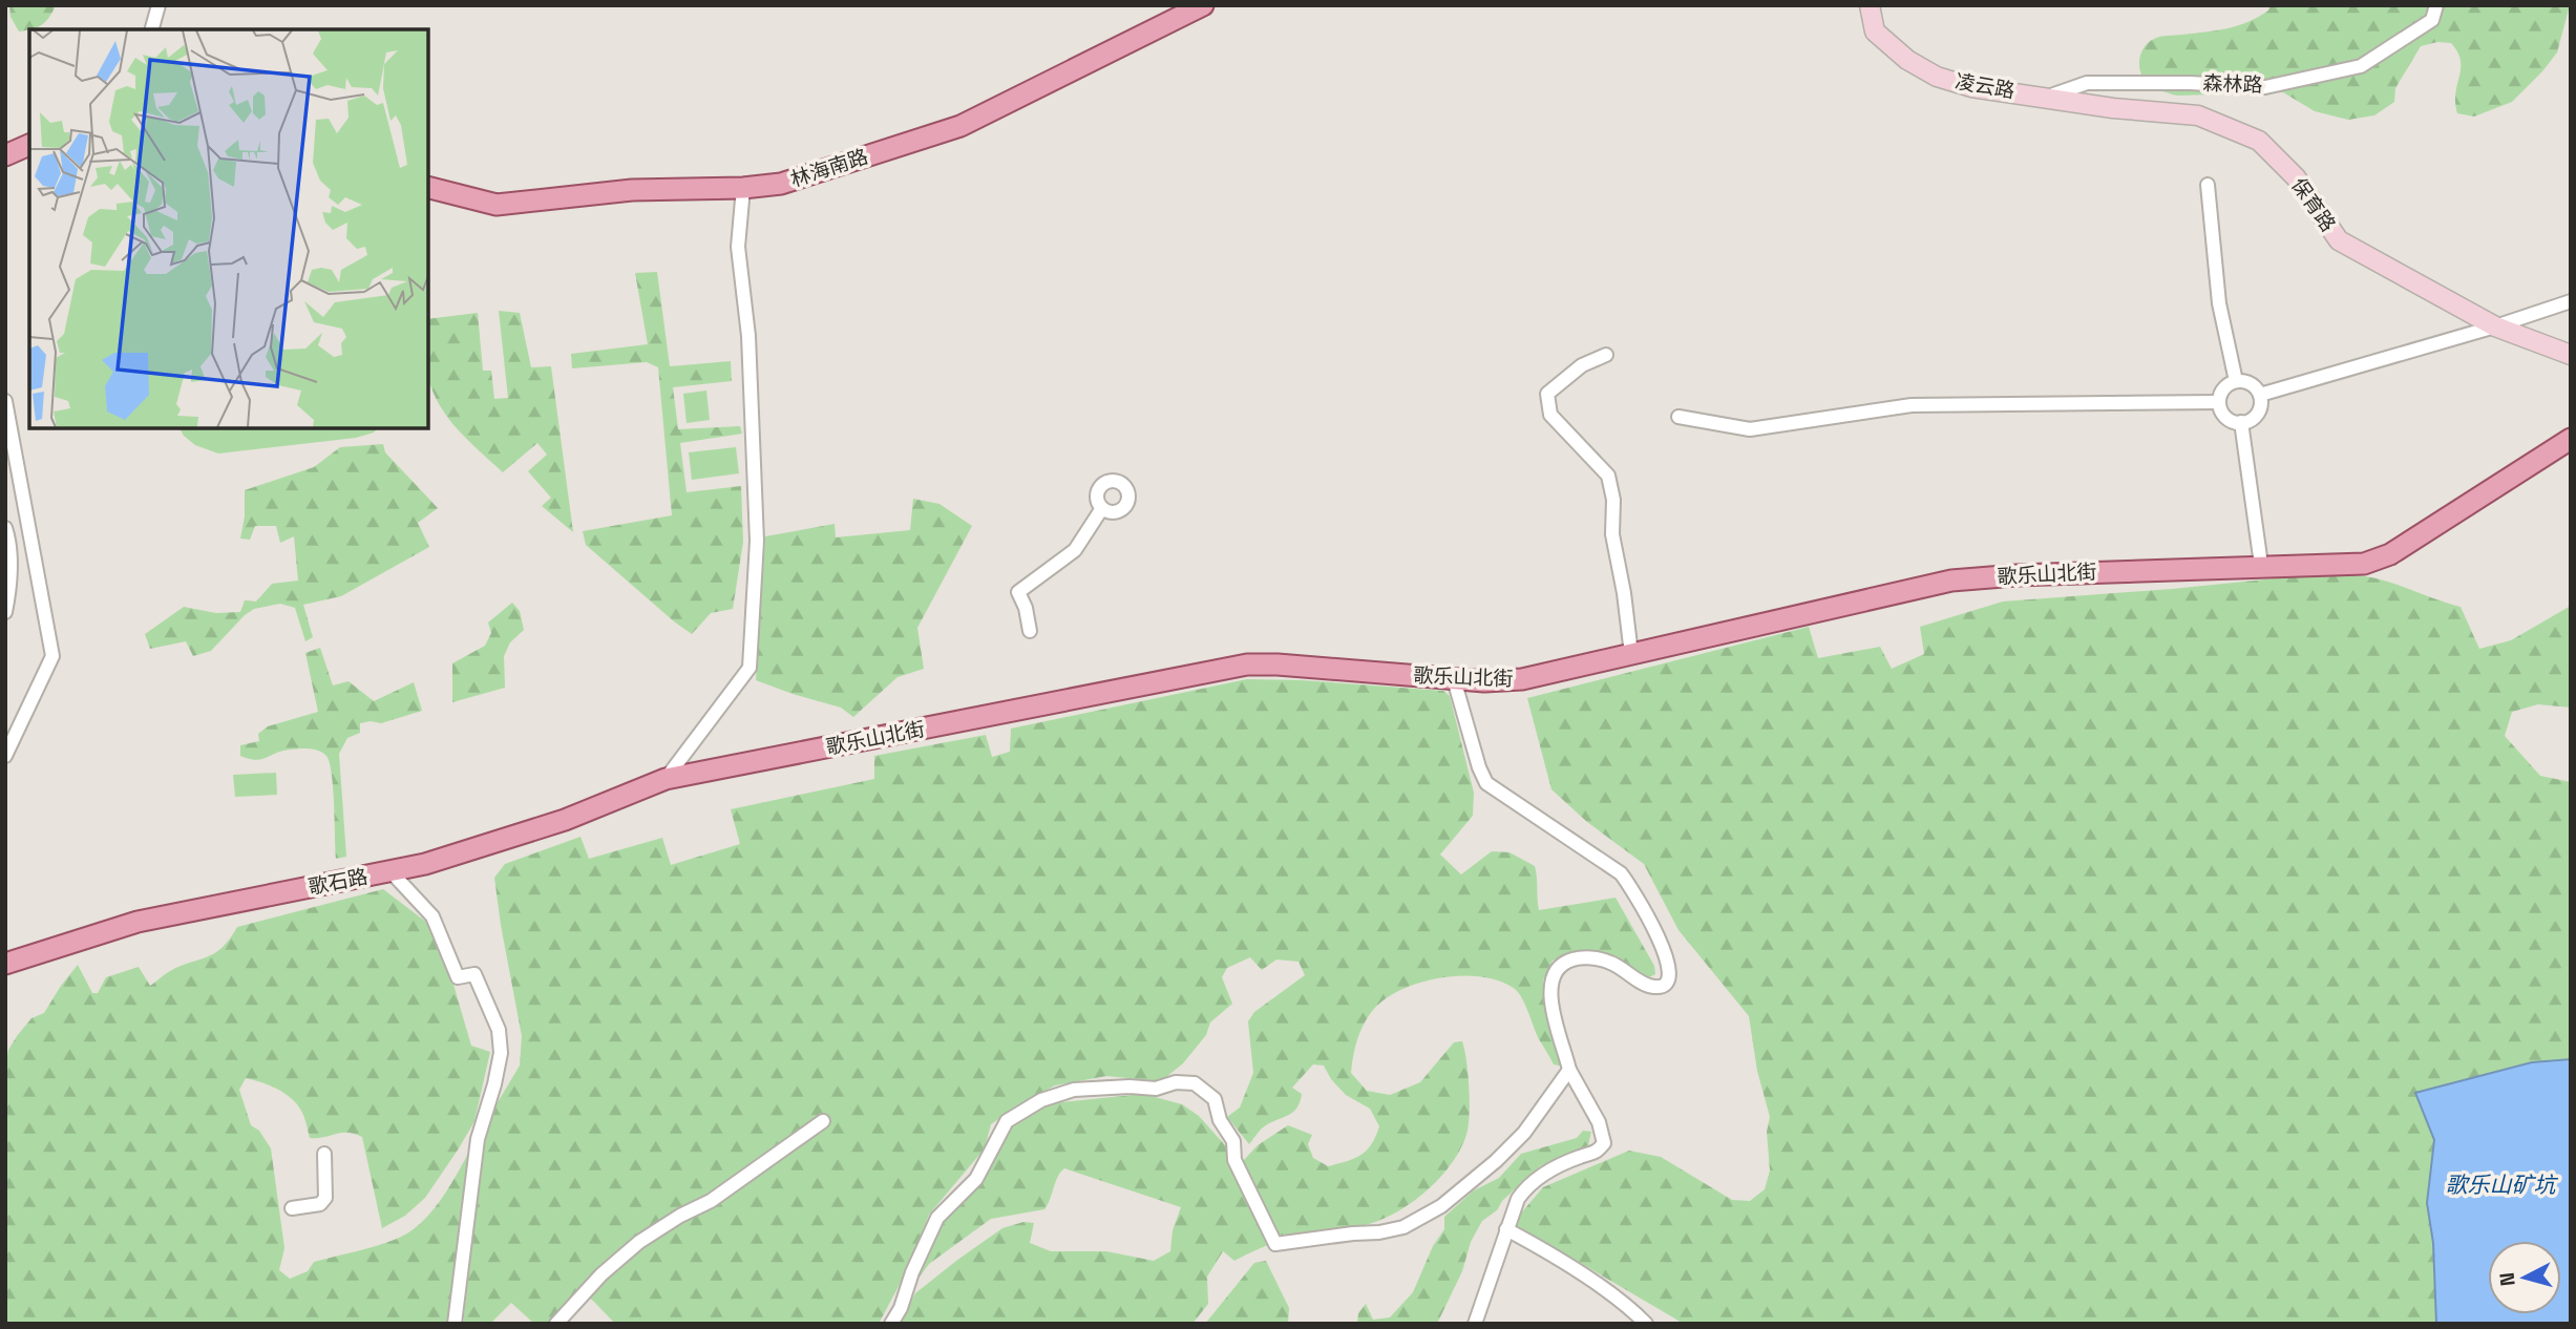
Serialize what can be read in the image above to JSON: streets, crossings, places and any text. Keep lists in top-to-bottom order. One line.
{"streets":{"main road":["凌云路","林海南路","保育路","歌乐山北街","歌石路"],"street":["森林路"]},"crossings":[["森林路","凌云路"],["森林路","保育路"],["凌云路","保育路"],["歌乐山北街","歌石路"]],"water":["歌乐山矿坑"],"north":"left"}
